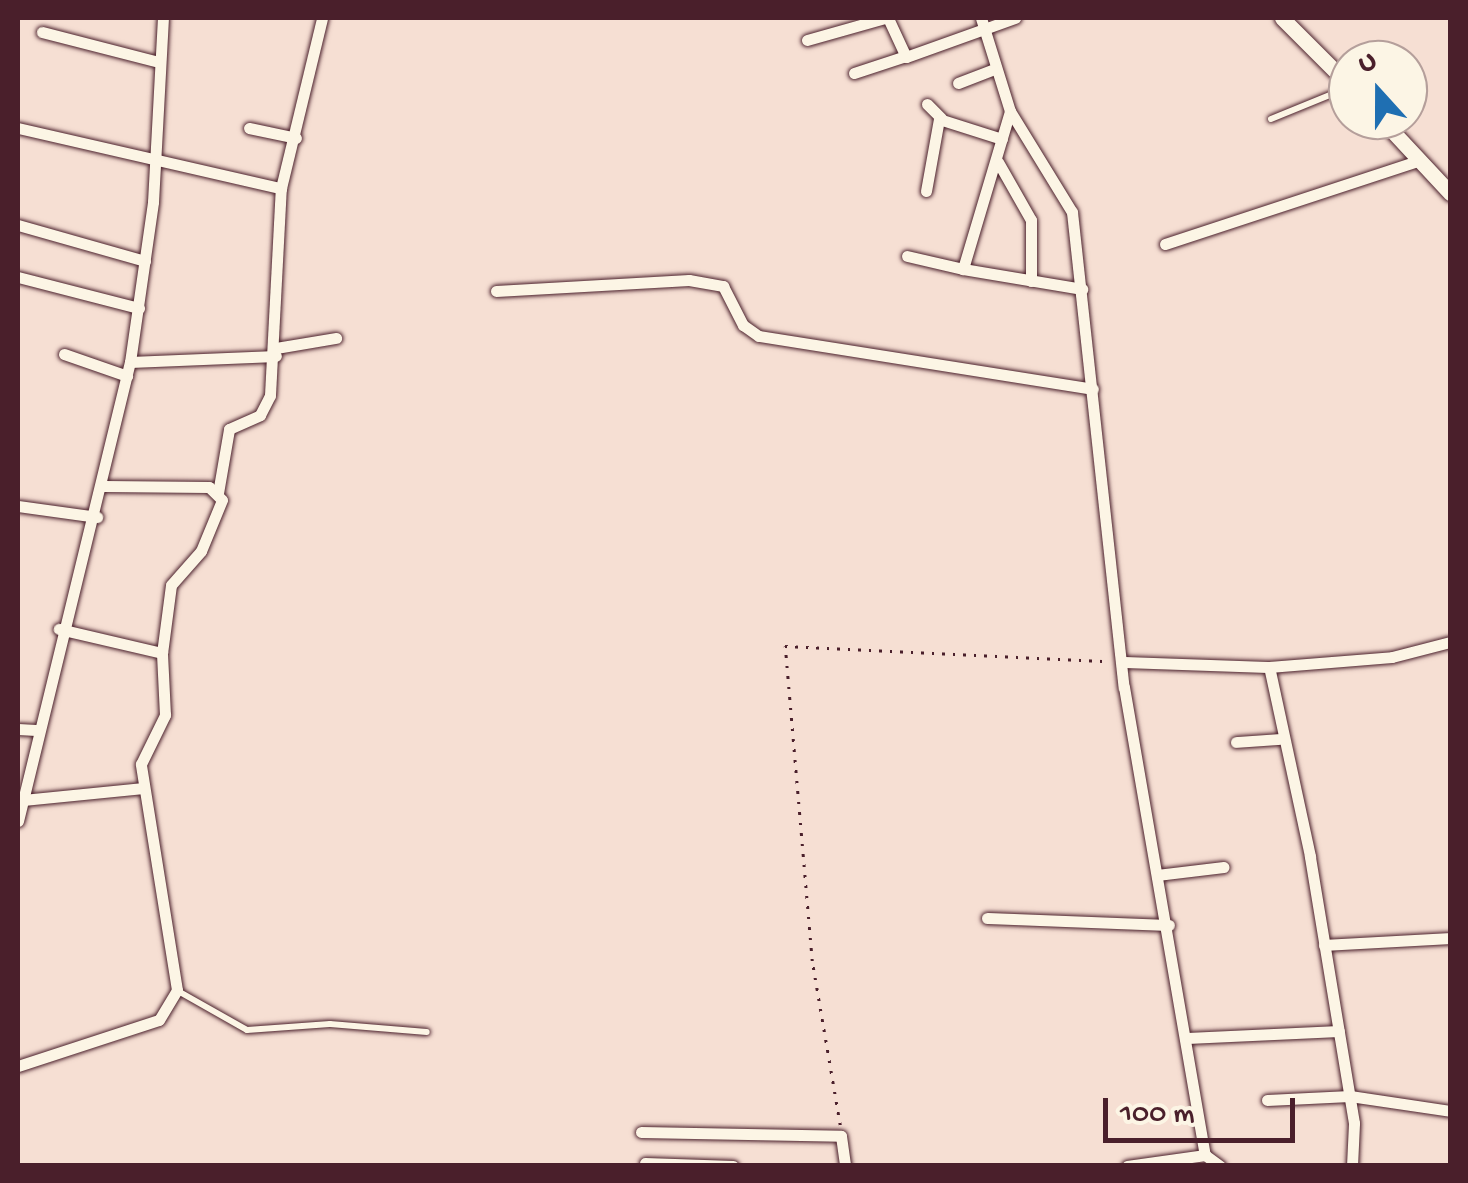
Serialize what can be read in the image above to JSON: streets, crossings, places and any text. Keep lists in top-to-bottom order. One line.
{"scale_bar":"100 m","north":"top"}
